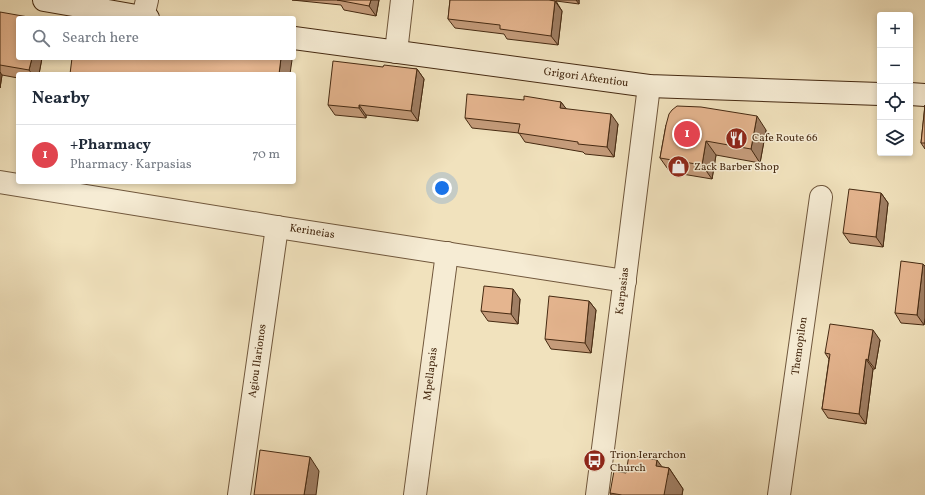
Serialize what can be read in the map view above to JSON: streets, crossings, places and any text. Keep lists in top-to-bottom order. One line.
{"streets":{"street":["Grigori Afxentiou","Kerineias","Karpasias","Themopilon","Agiou Ilarionos","Mpellapais"]},"crossings":[["Grigori Afxentiou","Karpasias"],["Kerineias","Karpasias"],["Kerineias","Agiou Ilarionos"],["Kerineias","Mpellapais"]],"places":{"restaurant":["Cafe Route 66"],"shop":["Zack Barber Shop"],"bus stop":["Trion Ierarchon Church"]},"page":{"map_buttons":["+","−"],"search":"Search here","heading":"Nearby","pins":"1","list":[{"mark":"1","name":"+Pharmacy","note":"Pharmacy · Karpasias","value":"70 m"}]}}
